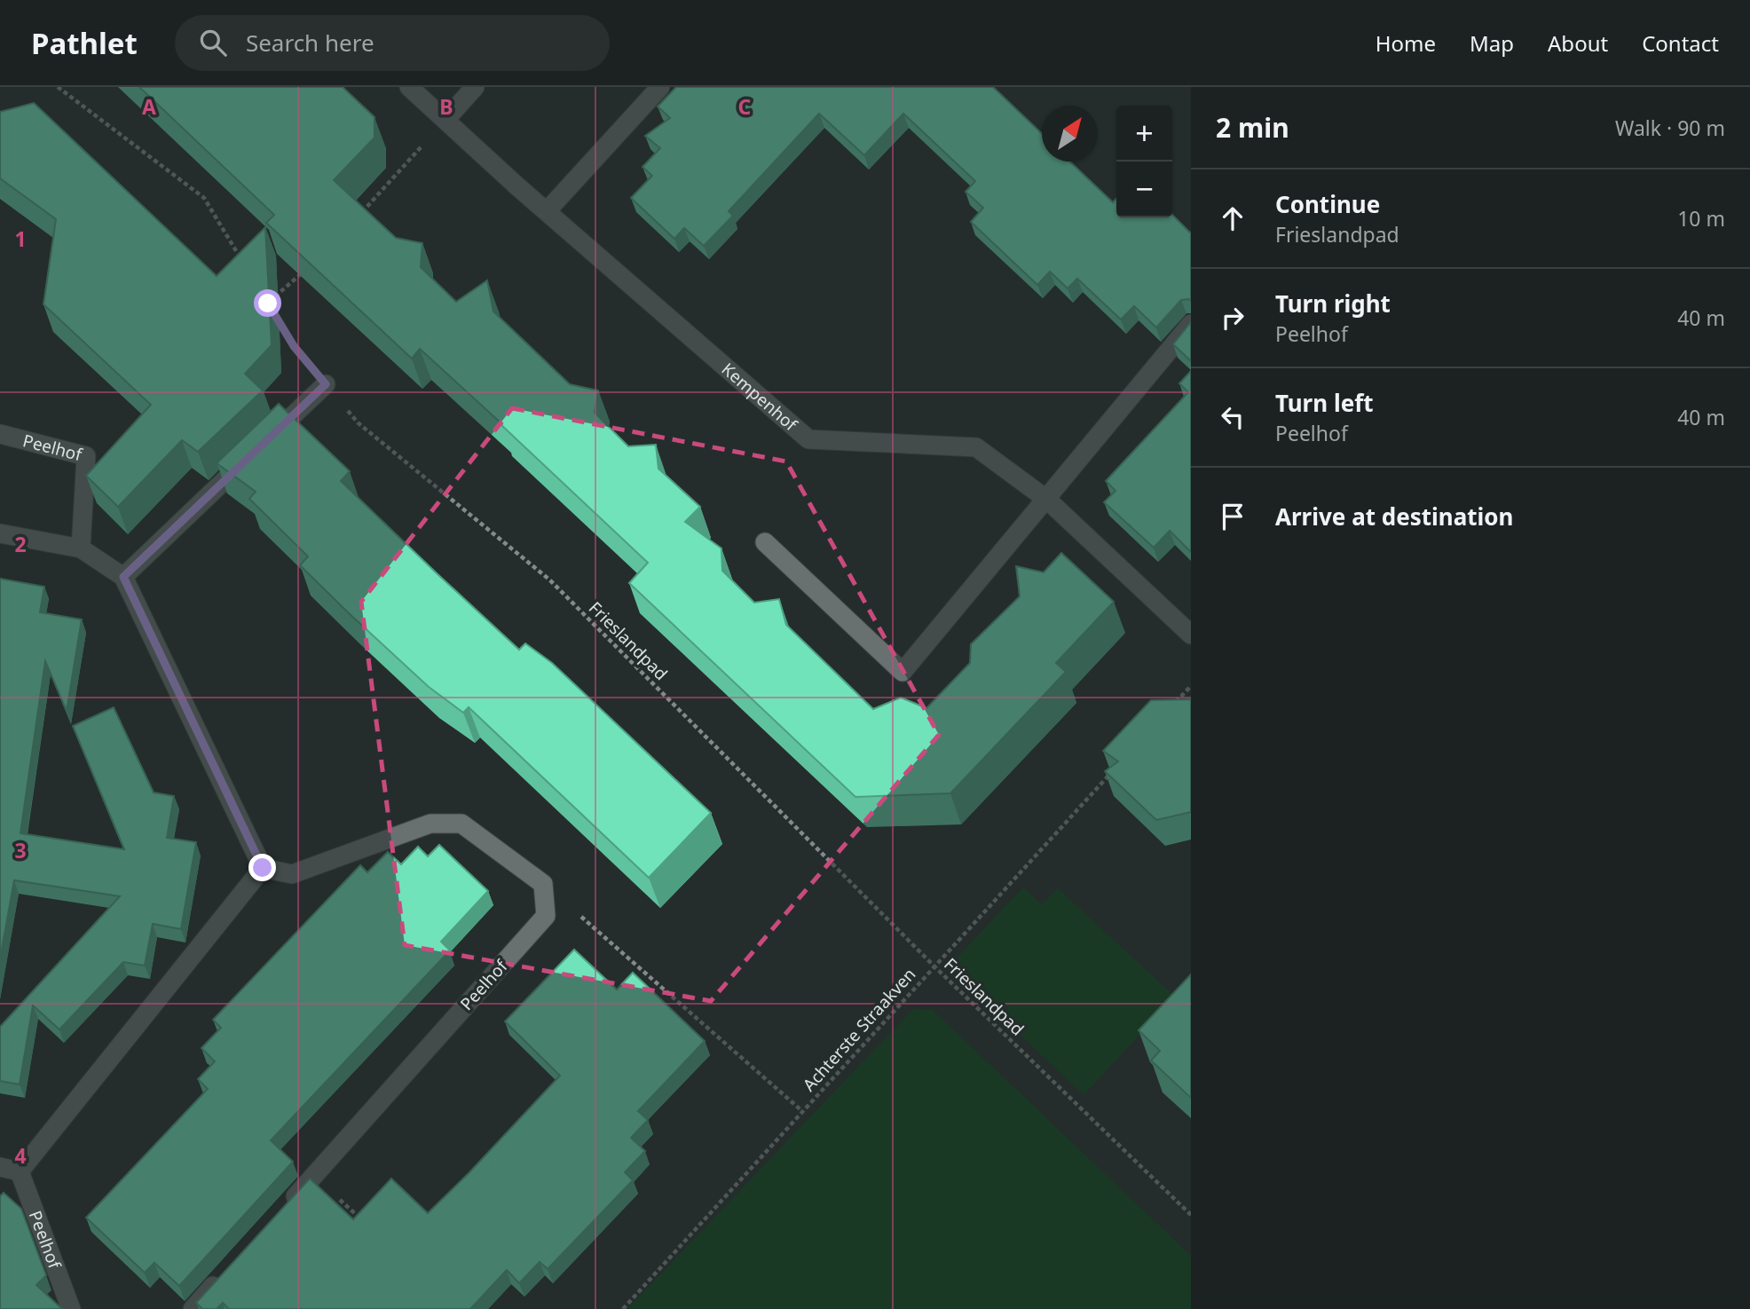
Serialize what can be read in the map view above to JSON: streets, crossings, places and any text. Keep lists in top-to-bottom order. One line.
{"streets":{"street":["Kempenhof","Peelhof"],"path":["Frieslandpad","Achterste Straakven"]},"crossings":[["Frieslandpad","Achterste Straakven"]],"north":"top right","page":{"header":"Pathlet","search":"Search here","nav":["Home","Map","About","Contact"],"heading":["2 min","Walk · 90 m"],"map_buttons":["+","−"],"list":[["Continue","Frieslandpad","10 m"],["Turn right","Peelhof","40 m"],["Turn left","Peelhof","40 m"],"Arrive at destination"]},"grid":{"columns":["A","B","C"],"rows":["1","2","3","4"]}}
